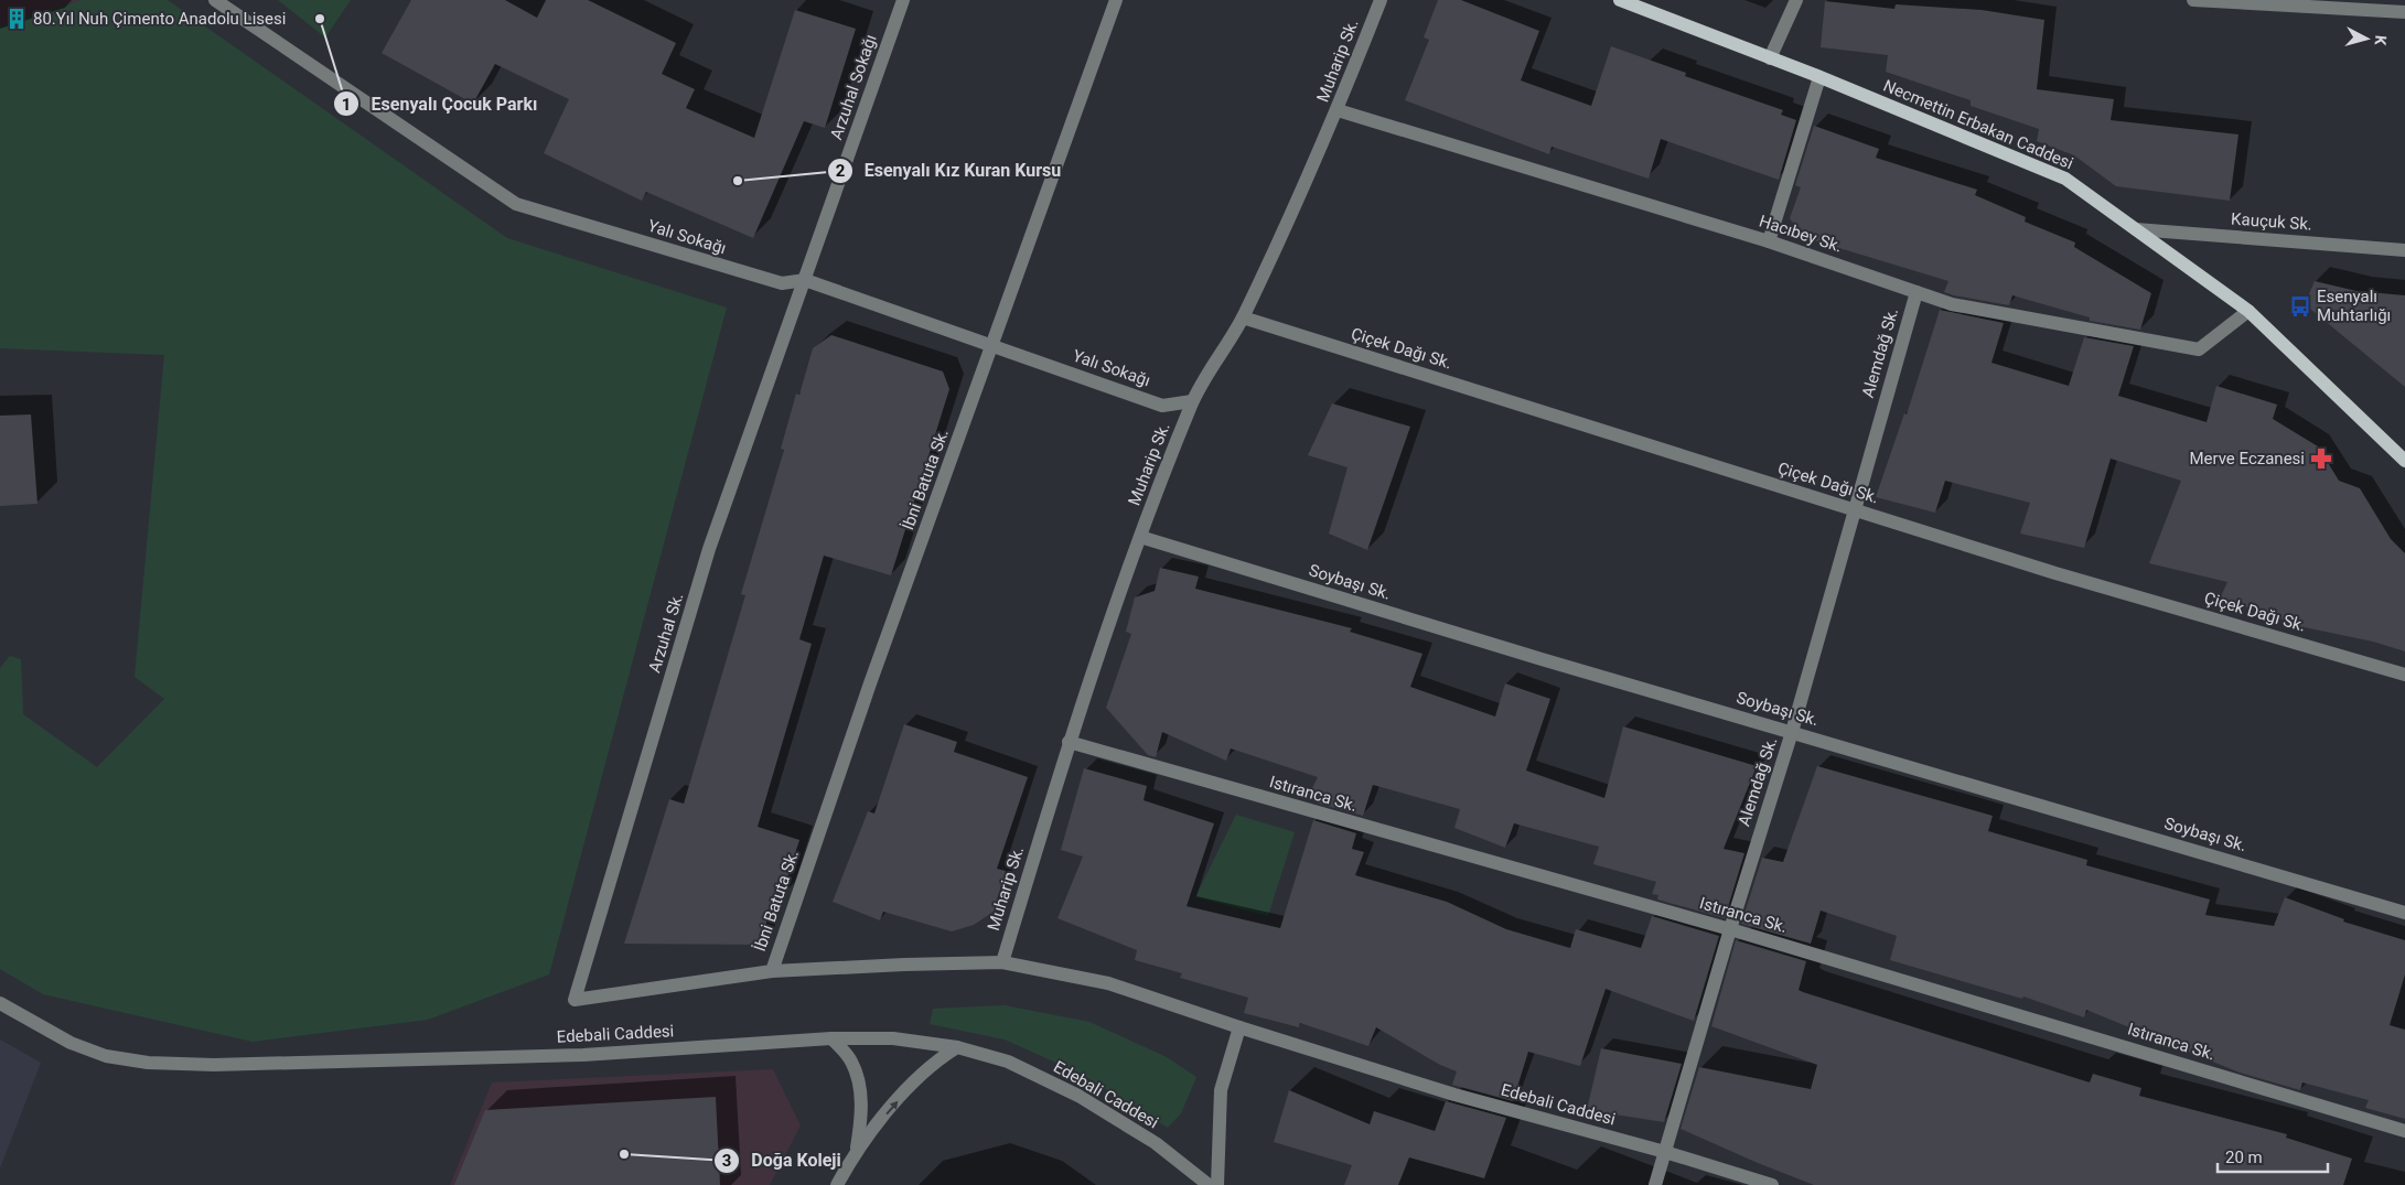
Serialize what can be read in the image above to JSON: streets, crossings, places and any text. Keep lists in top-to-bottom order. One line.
{"streets":{"main road":["Necmettin Erbakan Caddesi"],"street":["Muharip Sk.","Arzuhal Sokağı","Kauçuk Sk.","Hacıbey Sk.","Yalı Sokağı","Çiçek Dağı Sk.","Alemdağ Sk.","İbni Batuta Sk.","Soybaşı Sk.","Arzuhal Sk.","Istıranca Sk.","Edebali Caddesi"]},"crossings":[["Muharip Sk.","Hacıbey Sk."],["Muharip Sk.","Yalı Sokağı"],["Muharip Sk.","Çiçek Dağı Sk."],["Muharip Sk.","Soybaşı Sk."],["Muharip Sk.","Istıranca Sk."],["Muharip Sk.","Edebali Caddesi"],["Arzuhal Sokağı","Yalı Sokağı"],["Arzuhal Sokağı","Arzuhal Sk."],["Necmettin Erbakan Caddesi","Kauçuk Sk."],["Necmettin Erbakan Caddesi","Hacıbey Sk."],["Hacıbey Sk.","Alemdağ Sk."],["Yalı Sokağı","İbni Batuta Sk."],["Yalı Sokağı","Arzuhal Sk."],["Çiçek Dağı Sk.","Alemdağ Sk."],["Alemdağ Sk.","Soybaşı Sk."],["Alemdağ Sk.","Istıranca Sk."],["Alemdağ Sk.","Edebali Caddesi"],["İbni Batuta Sk.","Edebali Caddesi"],["Arzuhal Sk.","Edebali Caddesi"]],"places":{"building":["80.Yıl Nuh Çimento Anadolu Lisesi"],"other":["Esenyalı Çocuk Parkı","Esenyalı Kız Kuran Kursu","Doğa Koleji"],"bus stop":["Esenyalı Muhtarlığı"],"pharmacy":["Merve Eczanesi"]},"scale_bar":"20 m","north":"right"}
